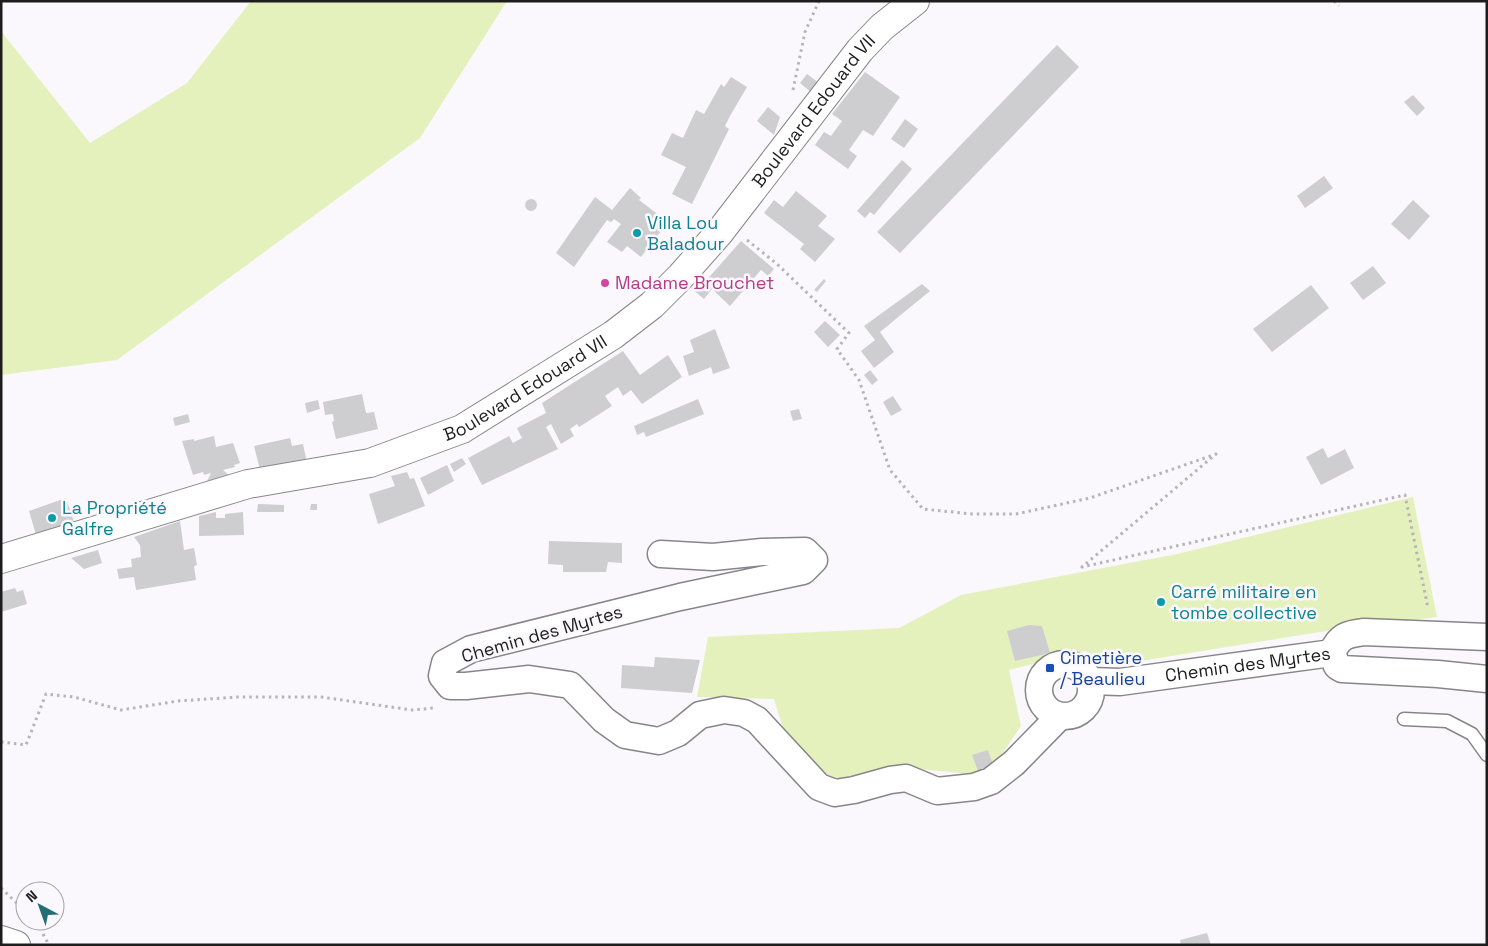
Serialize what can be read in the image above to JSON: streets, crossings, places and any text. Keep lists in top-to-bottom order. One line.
{"streets":{"street":["Boulevard Edouard VII","Chemin des Myrtes"]},"places":{"other":["Villa Lou Baladour","Madame Brouchet","La Propriété Galfre","Carré militaire en tombe collective"],"transit":["Cimetière / Beaulieu"]},"north":"top left"}
